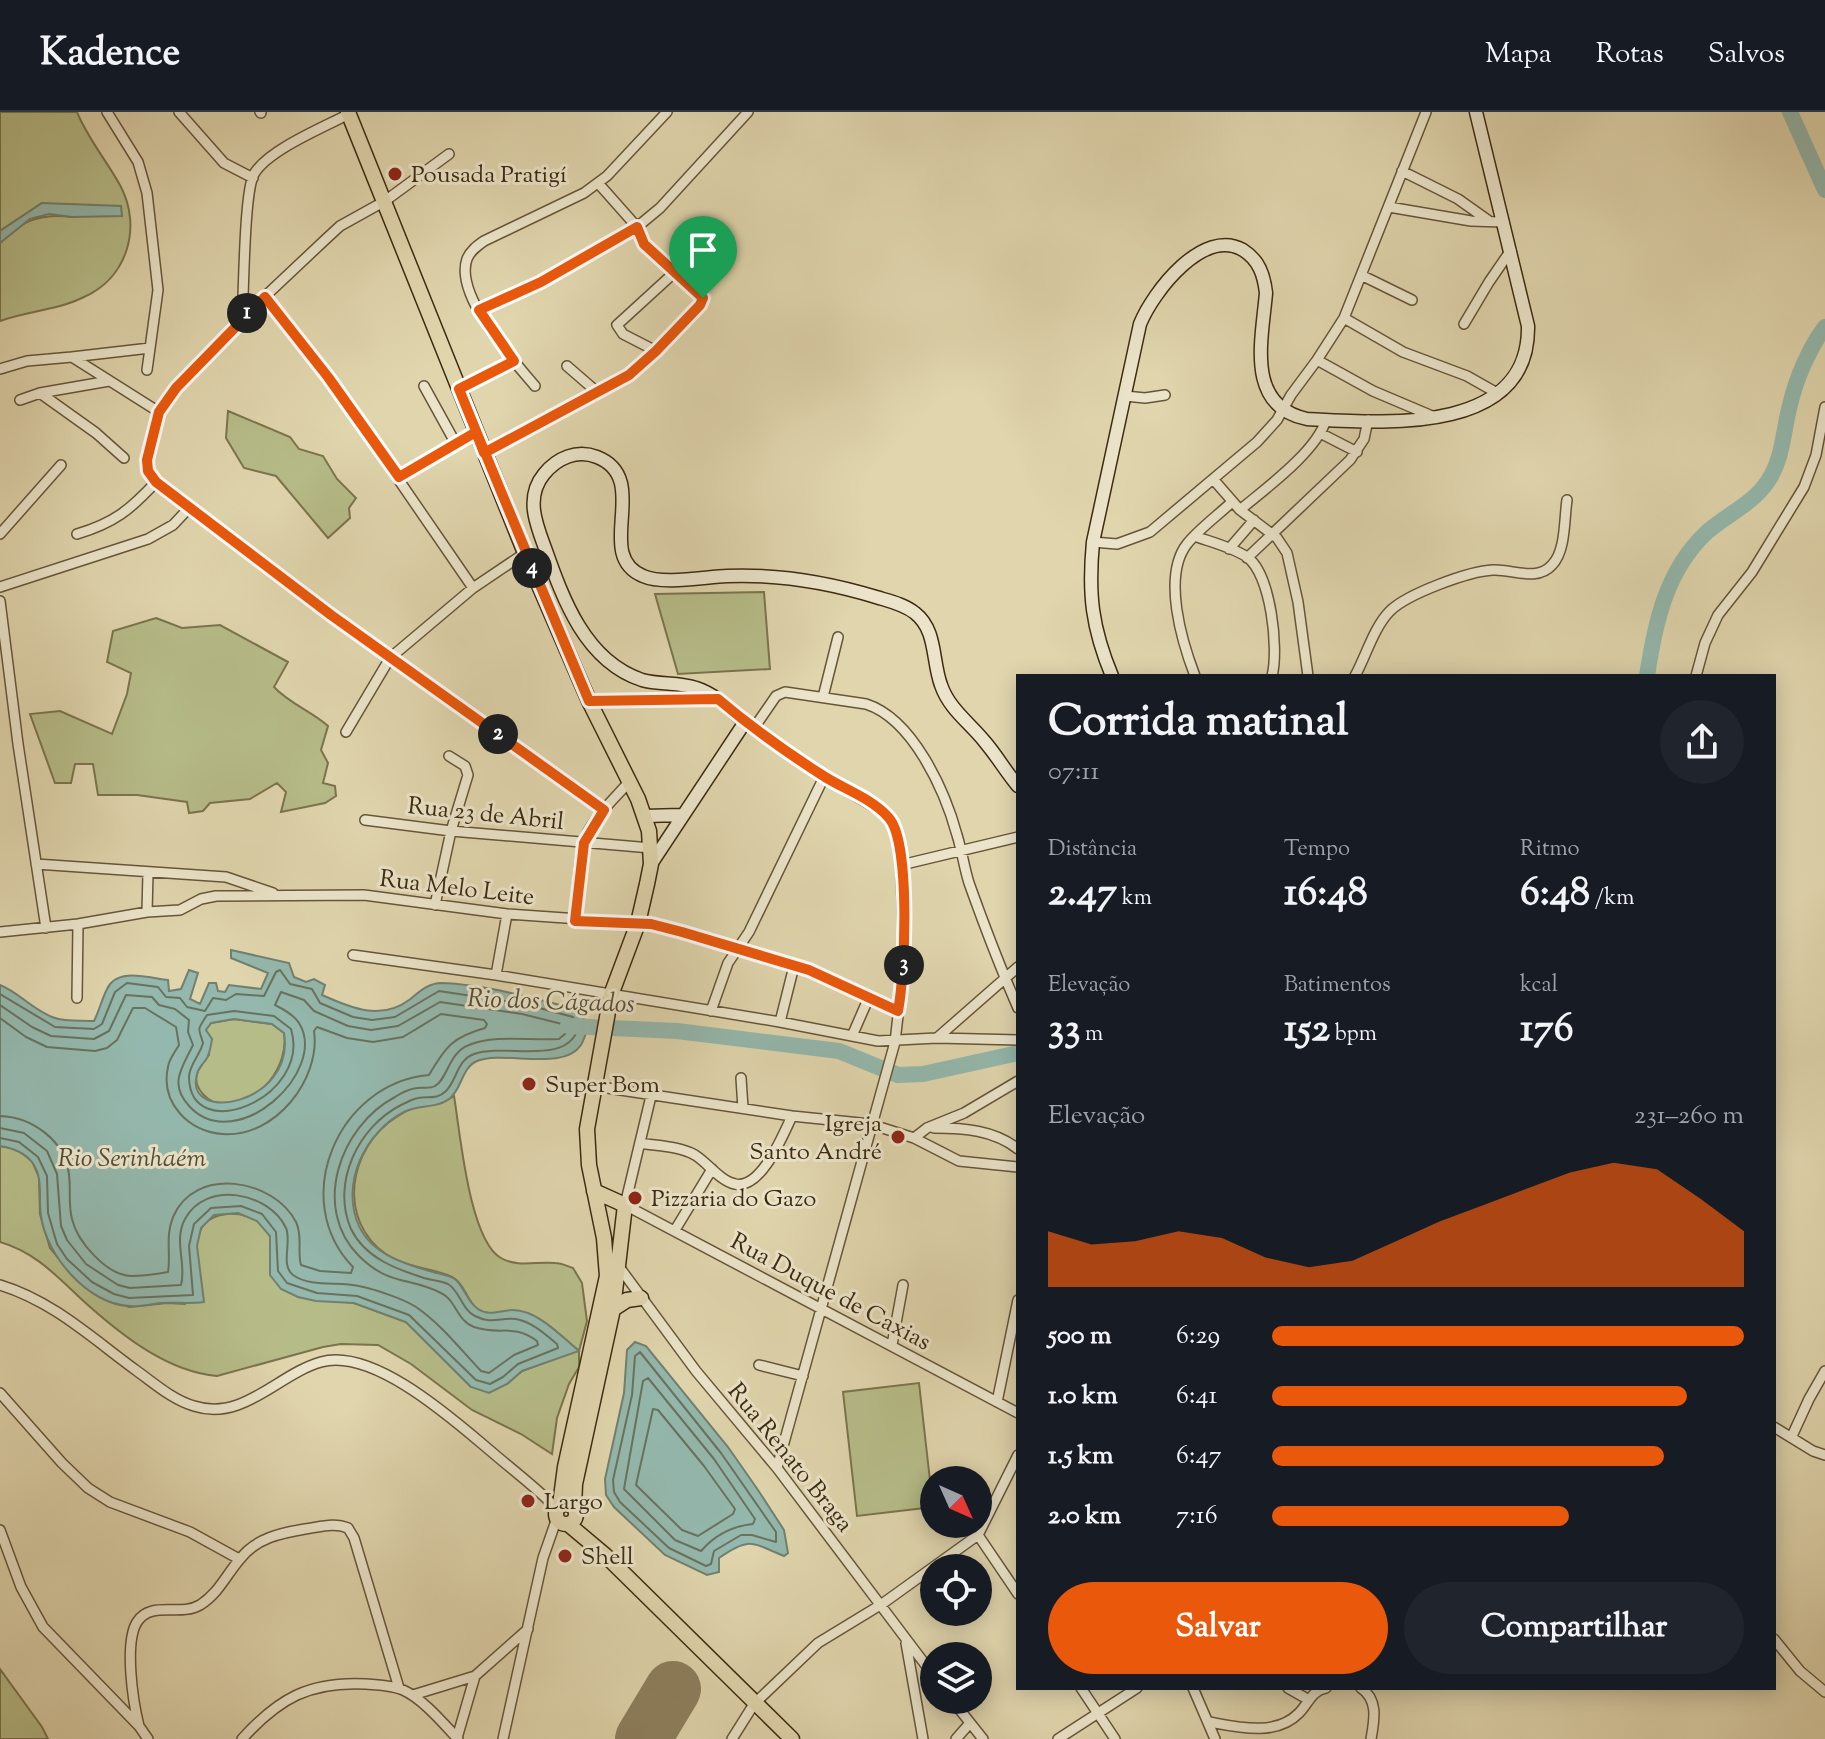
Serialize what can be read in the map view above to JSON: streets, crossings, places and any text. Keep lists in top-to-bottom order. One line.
{"streets":{"street":["Rua 23 de Abril","Rua Melo Leite","Rua Duque de Caxias","Rua Renato Braga"]},"water":["Rio dos Cágados","Rio Serinhaém"],"places":["Pousada Pratigí","Super Bom","Igreja Santo André","Pizzaria do Gazo","Largo","Shell"],"north":"bottom right","page":{"header":"Kadence","nav":["Mapa","Rotas","Salvos"],"pins":["1","4","2","3"],"heading":["Corrida matinal","07:11"],"stats":[["Distância","2.47 km"],["Tempo","16:48"],["Ritmo","6:48 /km"],["Elevação","33 m"],["Batimentos","152 bpm"],["kcal","176"]],"chart":["Elevação","231–260 m"],"list":[{"name":"500 m","note":"6:29"},{"name":"1.0 km","note":"6:41"},{"name":"1.5 km","note":"6:47"},{"name":"2.0 km","note":"7:16"}],"buttons":["Salvar","Compartilhar"]}}
